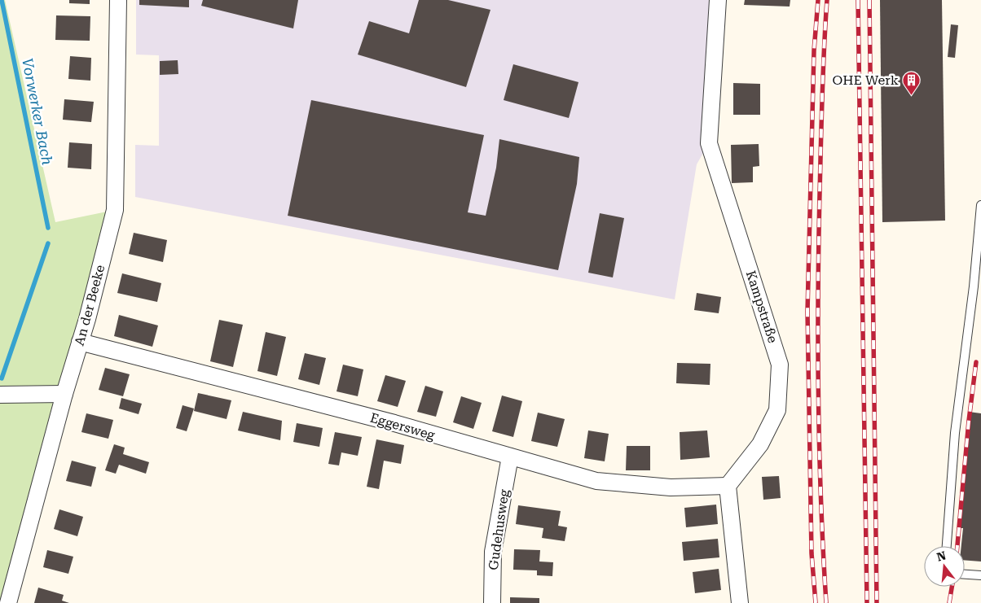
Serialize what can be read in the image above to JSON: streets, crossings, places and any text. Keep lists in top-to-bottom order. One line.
{"streets":{"street":["An der Beeke","Kampstraße","Eggersweg","Gudehusweg"]},"crossings":[["An der Beeke","Eggersweg"],["Kampstraße","Eggersweg"],["Eggersweg","Gudehusweg"]],"water":["Vorwerker Bach"],"places":{"building":["OHE Werk"]},"north":"top"}
